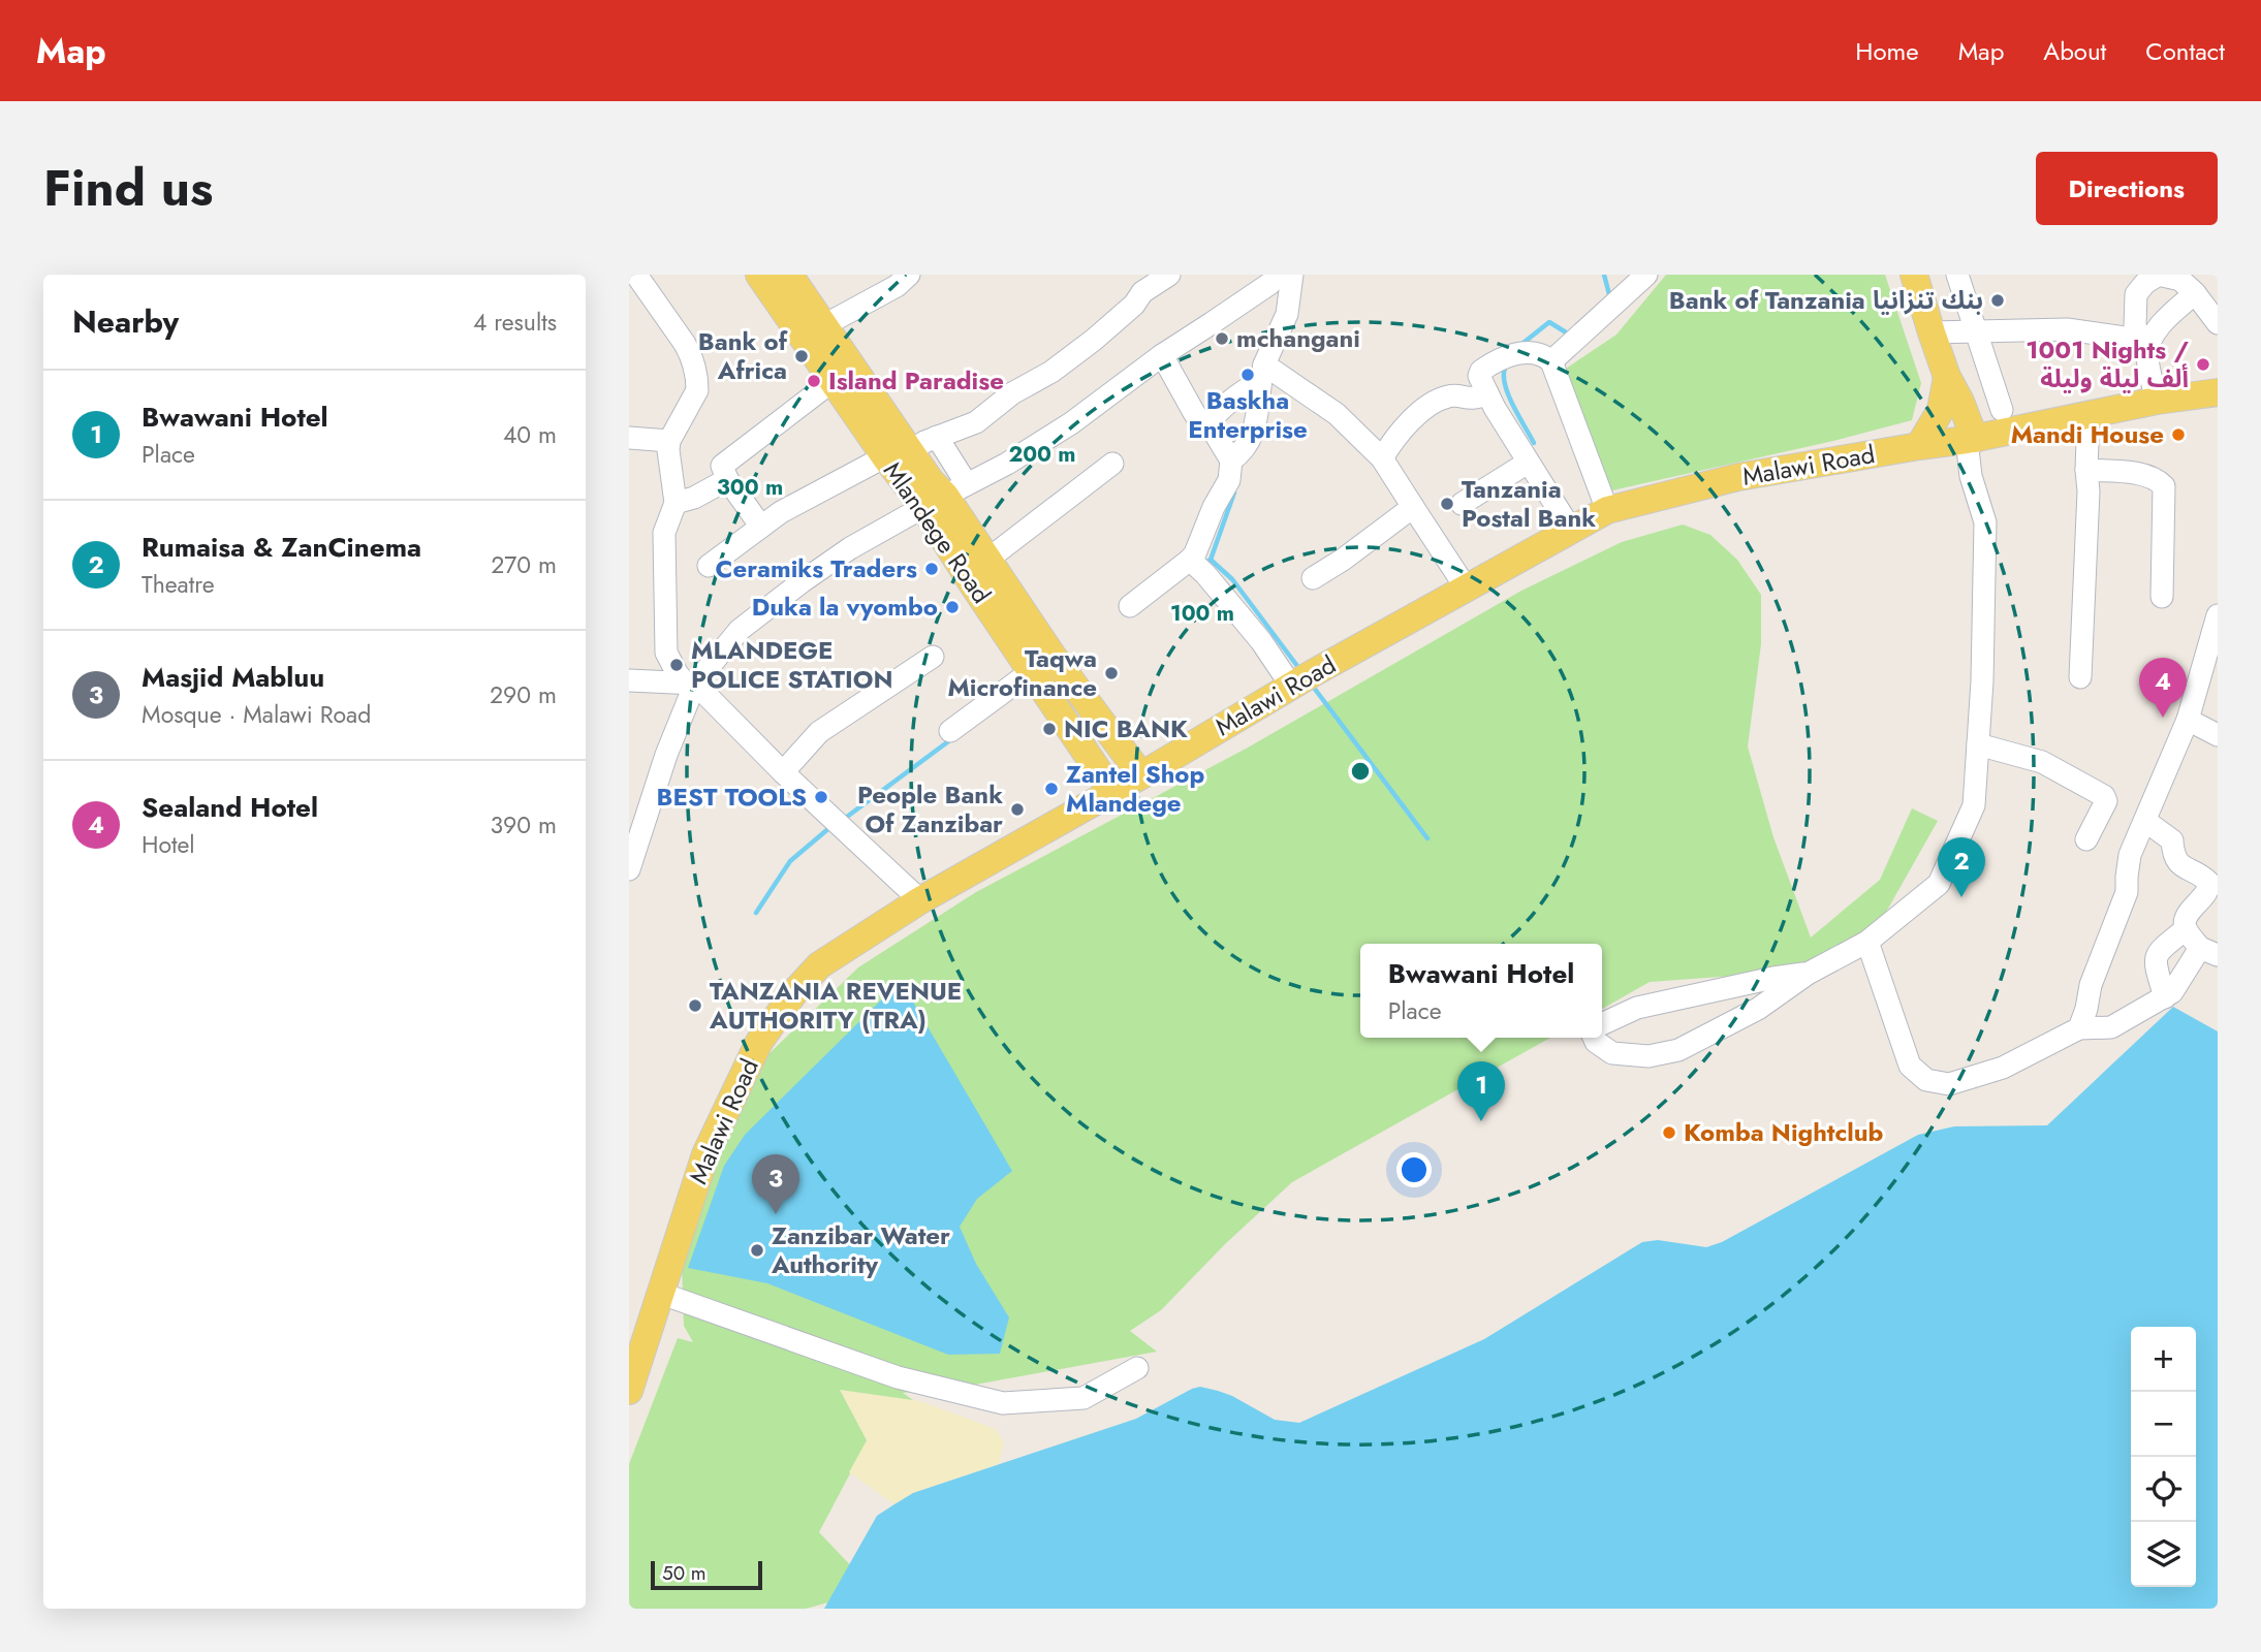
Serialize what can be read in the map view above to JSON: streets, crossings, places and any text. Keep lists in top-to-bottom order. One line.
{"streets":{"main road":["Malawi Road","Mlandege Road"]},"crossings":[["Malawi Road","Mlandege Road"]],"places":["Bank of Tanzania بنك تنزانيا","mchangani","Bank of Africa","1001 Nights / ألف ليلة وليلة","Baskha Enterprise","Island Paradise","Mandi House","Tanzania Postal Bank","Ceramiks Traders","Duka la vyombo","MLANDEGE POLICE STATION","Taqwa Microfinance","NIC BANK","Zantel Shop Mlandege","BEST TOOLS","People Bank Of Zanzibar","TANZANIA REVENUE AUTHORITY (TRA)","Komba Nightclub","Zanzibar Water Authority"],"scale_bar":"50 m","page":{"header":"Map","nav":["Home","Map","About","Contact"],"title":"Find us","buttons":"Directions","heading":["Nearby","4 results"],"list":[{"mark":"1","name":"Bwawani Hotel","note":"Place","value":"40 m"},{"mark":"2","name":"Rumaisa & ZanCinema","note":"Theatre","value":"270 m"},{"mark":"3","name":"Masjid Mabluu","note":"Mosque · Malawi Road","value":"290 m"},{"mark":"4","name":"Sealand Hotel","note":"Hotel","value":"390 m"}],"pins":["4","2","1","3"],"popup":["Bwawani Hotel","Place"],"map_buttons":["+","−"],"scale":"50 m"},"rings":["200 m","300 m","100 m"]}
